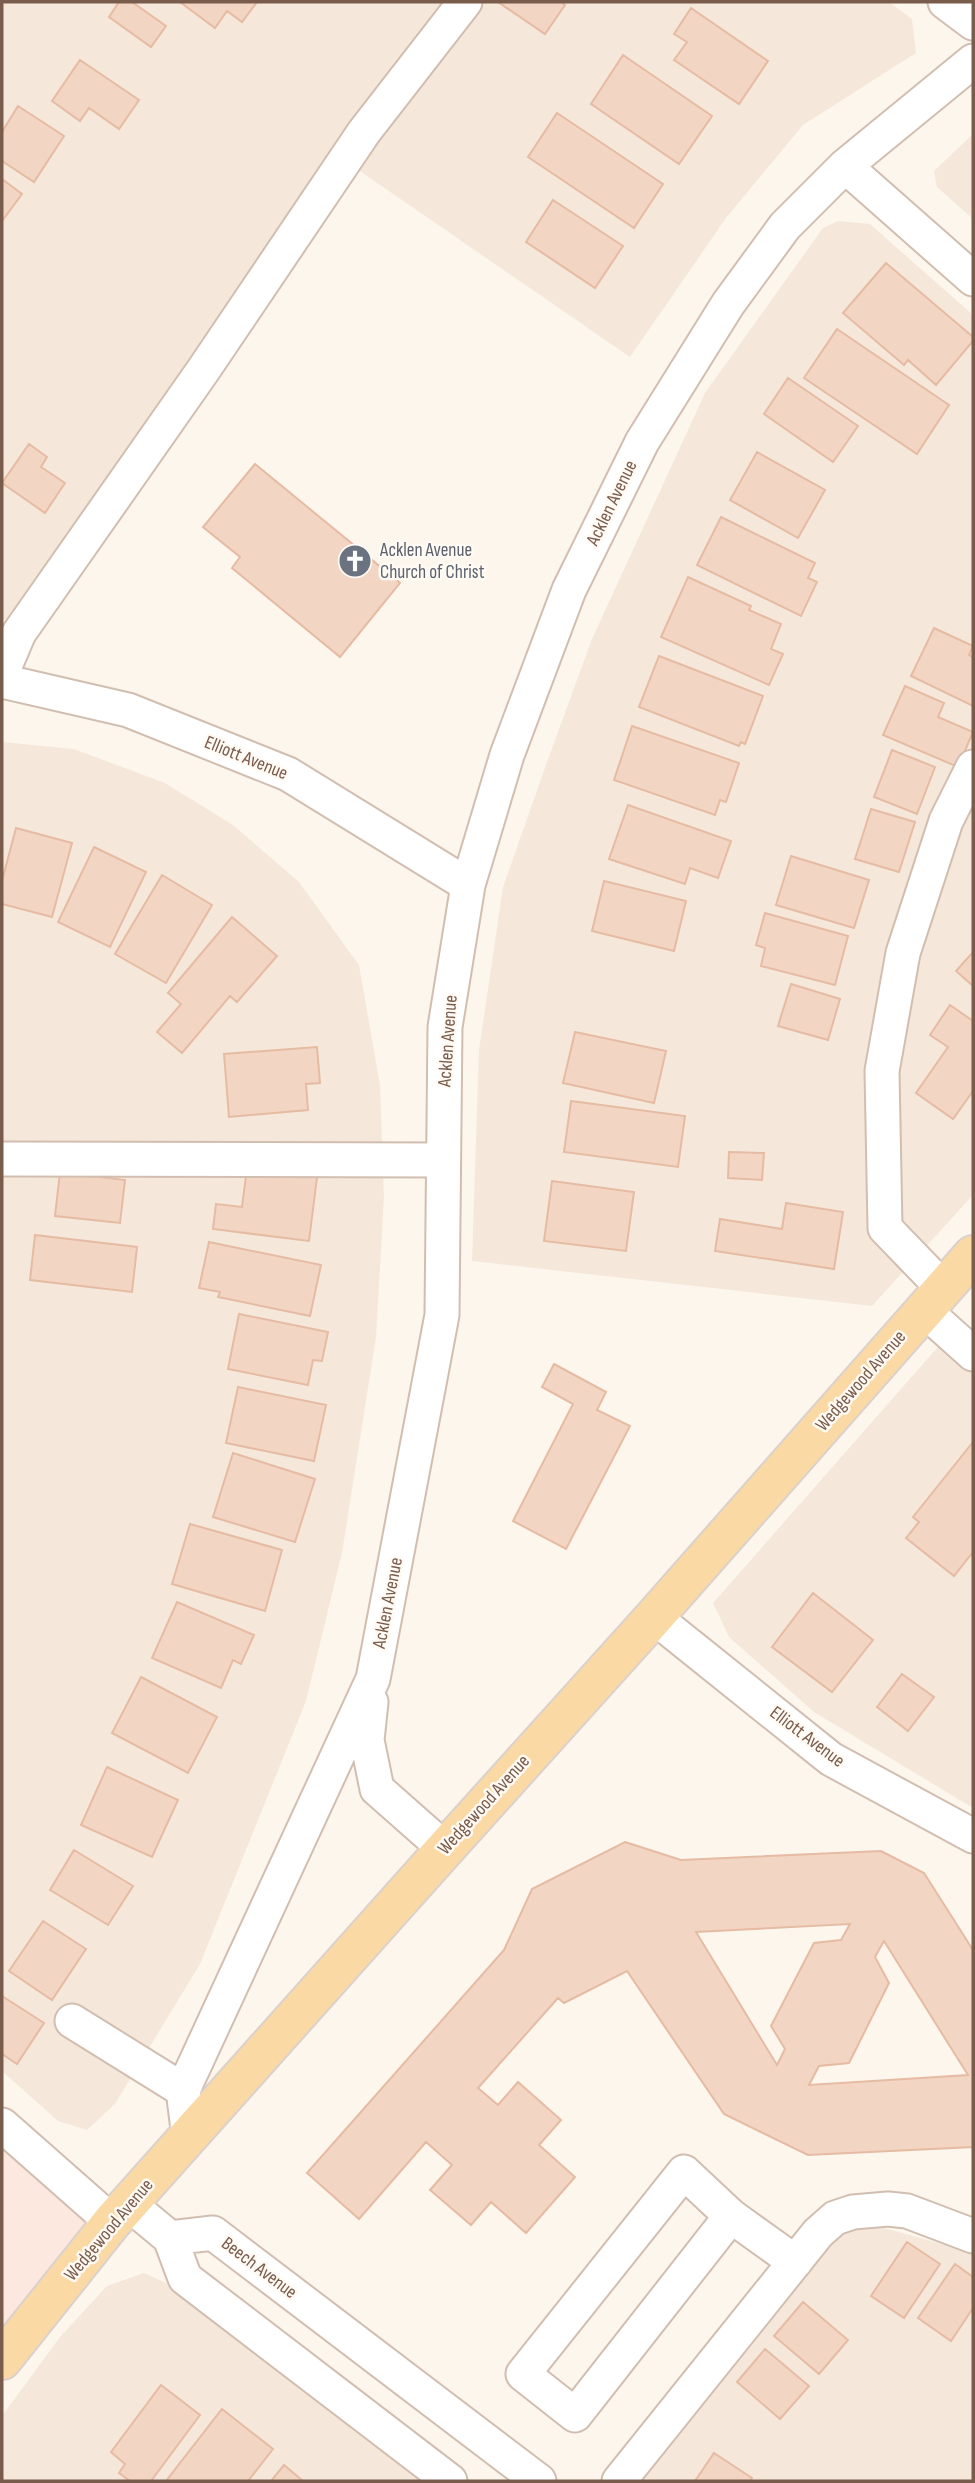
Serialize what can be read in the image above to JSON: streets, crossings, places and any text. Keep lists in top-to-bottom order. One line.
{"streets":{"main road":["Wedgewood Avenue"],"street":["Acklen Avenue","Elliott Avenue","Beech Avenue"]},"crossings":[["Acklen Avenue","Elliott Avenue"],["Elliott Avenue","Wedgewood Avenue"]],"places":{"church":["Acklen Avenue Church of Christ"]}}
